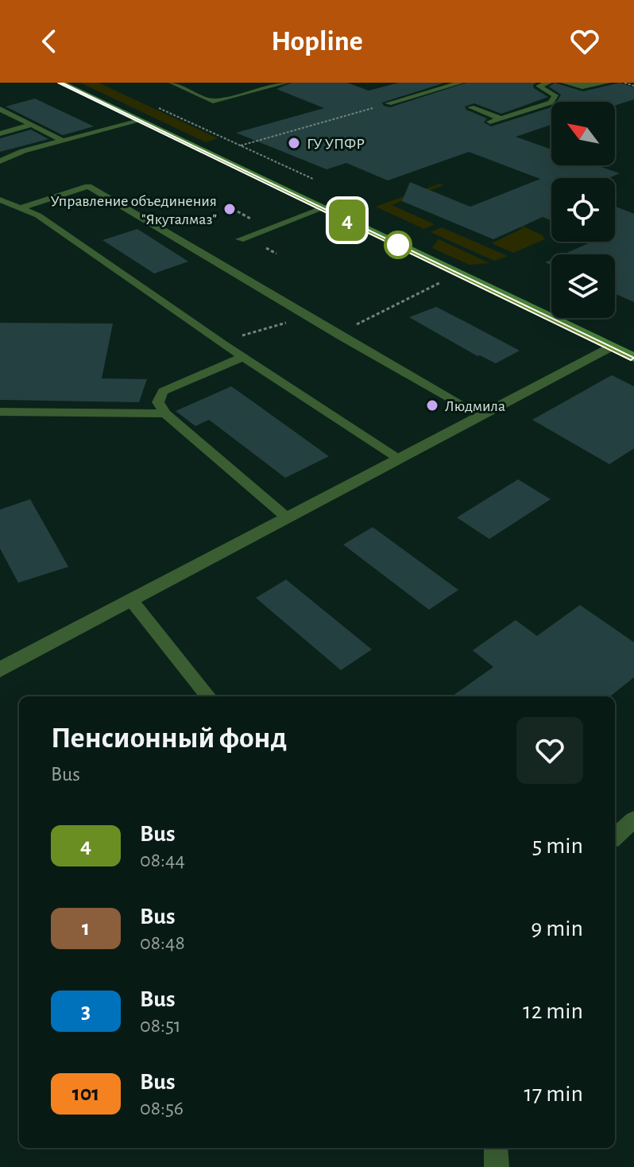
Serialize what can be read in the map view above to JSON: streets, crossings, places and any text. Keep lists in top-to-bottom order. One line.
{"places":["ГУ УПФР","Управление объединения \"Якуталмаз\"","Людмила"],"lines":["bus line 4"],"north":"top left","page":{"header":"Hopline","on_map":"4","heading":["Пенсионный фонд","Bus"],"list":[{"mark":"4","name":"Bus","note":"08:44","value":"5 min"},{"mark":"1","name":"Bus","note":"08:48","value":"9 min"},{"mark":"3","name":"Bus","note":"08:51","value":"12 min"},{"mark":"101","name":"Bus","note":"08:56","value":"17 min"}]}}
